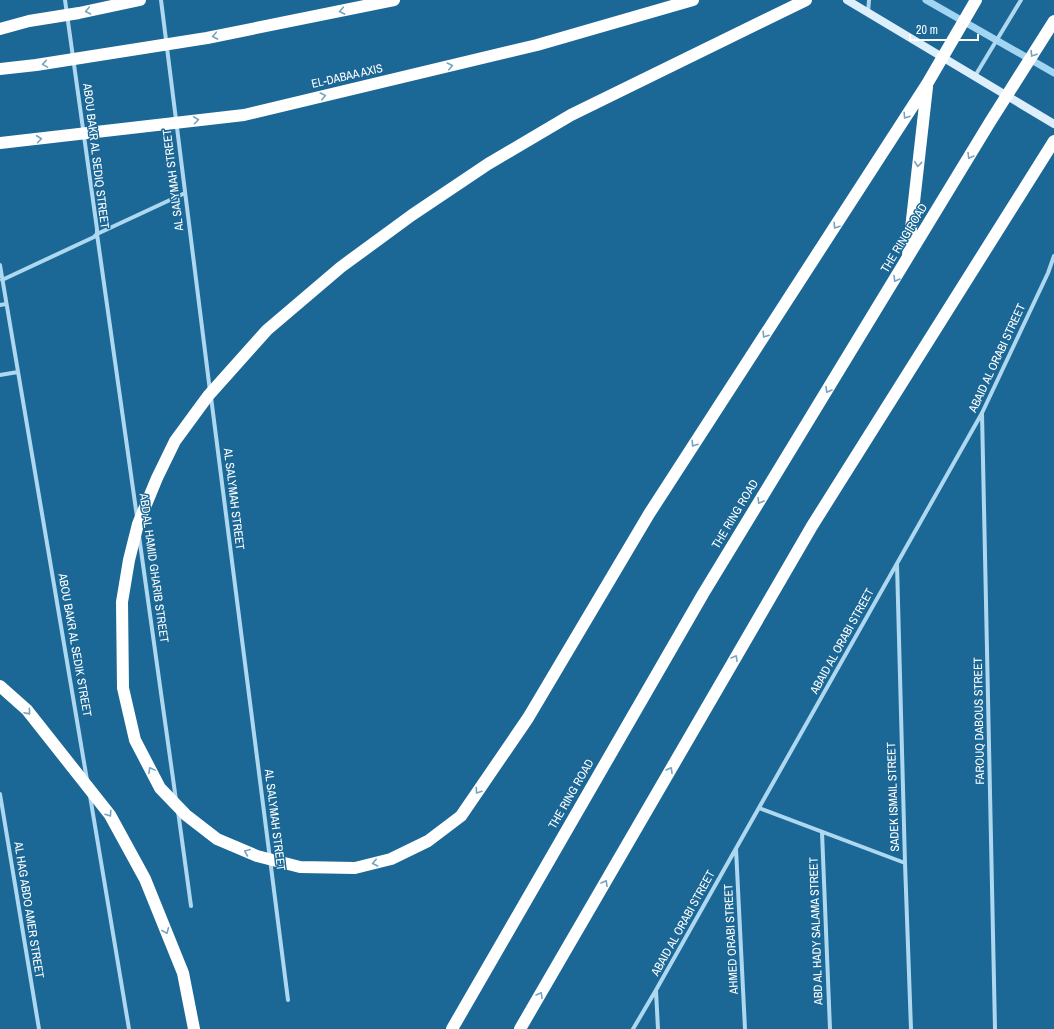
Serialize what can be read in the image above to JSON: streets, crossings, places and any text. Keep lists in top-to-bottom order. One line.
{"streets":{"highway":["EL-DABAA AXIS","THE RING ROAD"],"street":["ABOU BAKR AL SEDIQ STREET","AL SALYMAH STREET","ABAID AL ORABI STREET","ABD AL HAMID GHARIB STREET","ABOU BAKR AL SEDIK STREET","FAROUQ DABOUS STREET","SADEK ISMAIL STREET","AL HAG ABDO AMER STREET","ABD AL HADY SALAMA STREET","AHMED ORABI STREET"]},"crossings":[["ABOU BAKR AL SEDIQ STREET","ABD AL HAMID GHARIB STREET"],["ABOU BAKR AL SEDIQ STREET","ABOU BAKR AL SEDIK STREET"],["ABAID AL ORABI STREET","FAROUQ DABOUS STREET"],["ABAID AL ORABI STREET","SADEK ISMAIL STREET"],["ABAID AL ORABI STREET","AHMED ORABI STREET"]],"scale_bar":"20 m"}
